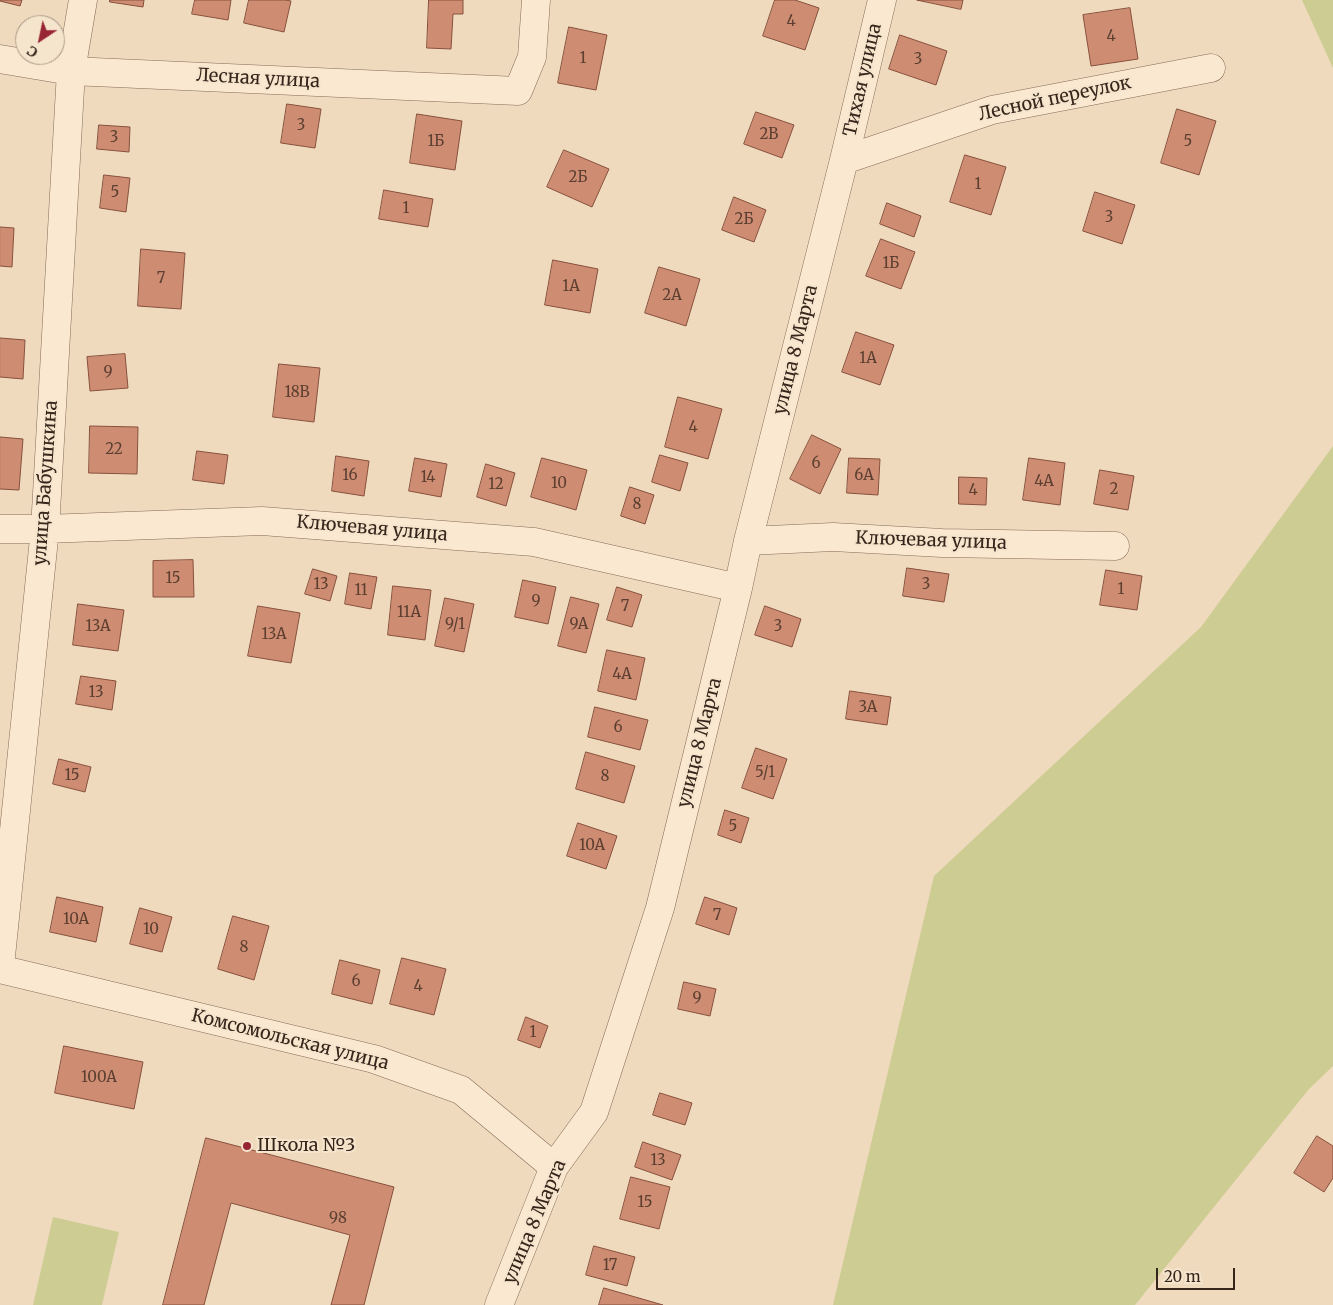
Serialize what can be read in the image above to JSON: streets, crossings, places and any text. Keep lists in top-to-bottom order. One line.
{"streets":{"street":["Лесная улица","Тихая улица","Лесной переулок","улица 8 Марта","улица Бабушкина","Ключевая улица","Комсомольская улица"]},"crossings":[["Лесная улица","улица Бабушкина"],["Тихая улица","Лесной переулок"],["Тихая улица","улица 8 Марта"],["Лесной переулок","улица 8 Марта"],["улица 8 Марта","Ключевая улица"],["улица 8 Марта","Комсомольская улица"],["улица Бабушкина","Ключевая улица"],["улица Бабушкина","Комсомольская улица"]],"places":["Школа №3"],"house_numbers":["4","4","1","3","3","2В","3","1Б","5","2Б","1","5","1","3","2Б","1Б","7","1А","2А","1А","9","18В","4","22","6","16","6А","14","4А","10","12","2","4","8","15","13","3","1","11","9","7","11А","9/1","9А","13А","3","13А","4А","13","3А","6","5/1","15","8","5","10А","7","10А","10","8","6","4","9","1","100А","13","15","98","17"],"scale_bar":"20 m","north":"bottom left"}
